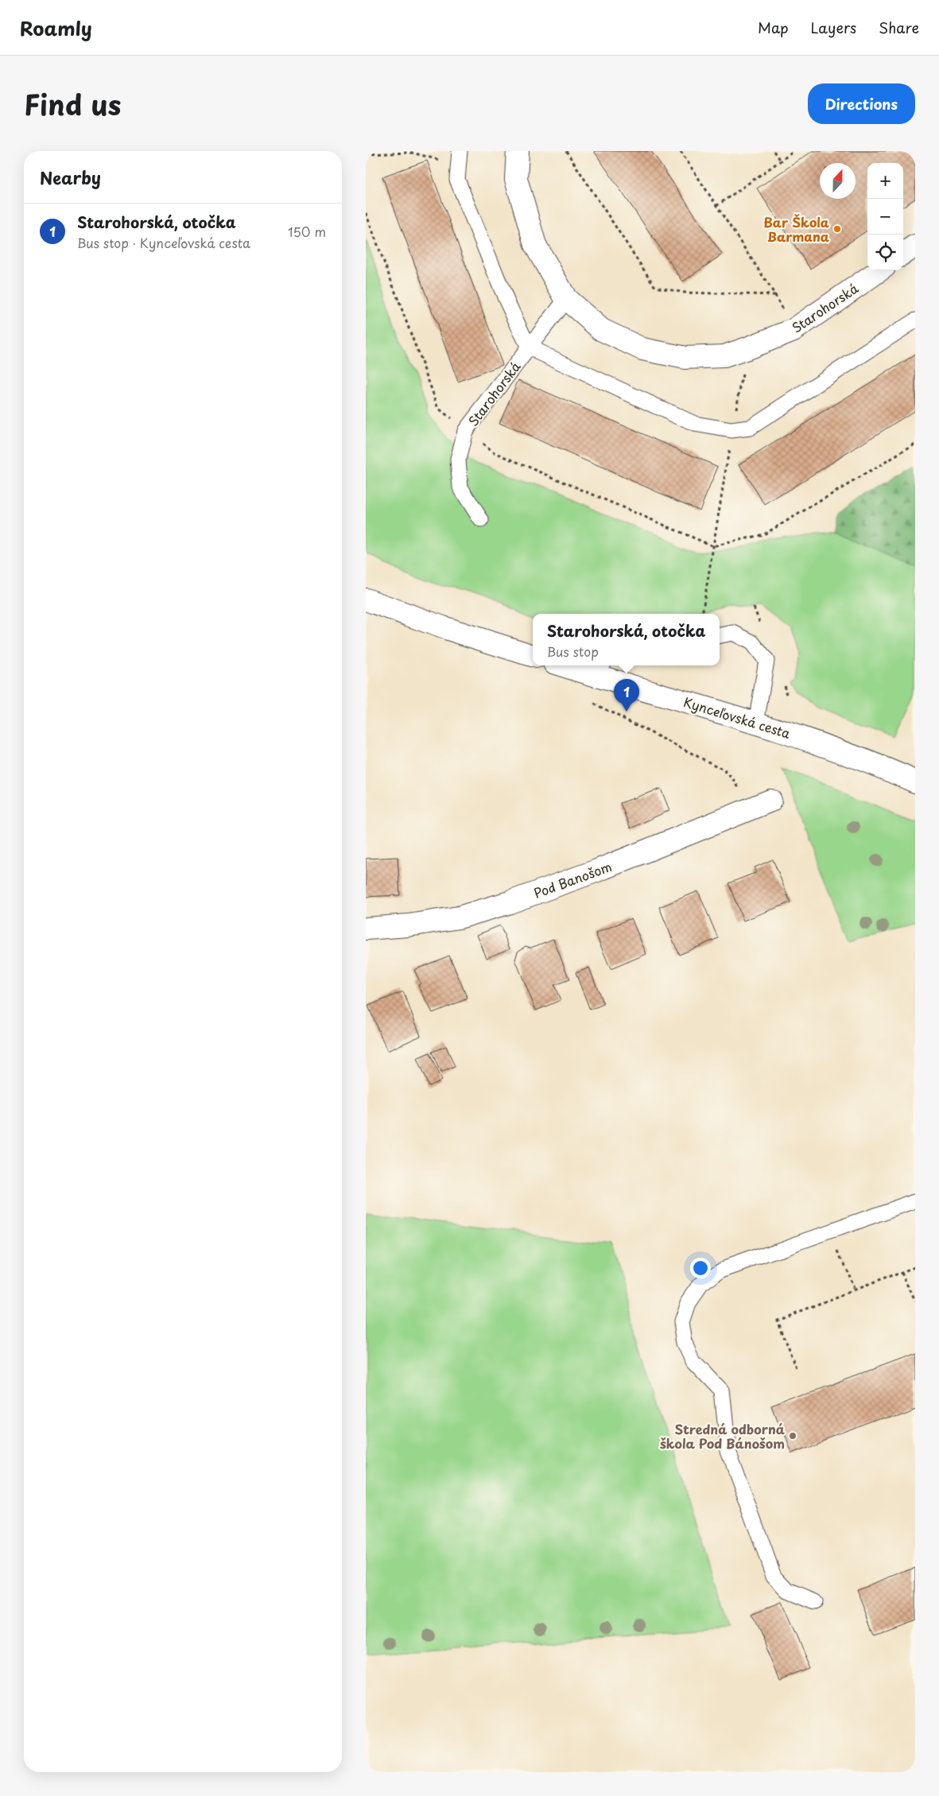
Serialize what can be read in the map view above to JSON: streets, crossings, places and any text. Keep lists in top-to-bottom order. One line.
{"streets":{"street":["Starohorská","Kynceľovská cesta","Pod Banošom"]},"places":["Bar Škola Barmana","Stredná odborná škola Pod Bánošom"],"north":"top","page":{"header":"Roamly","nav":["Map","Layers","Share"],"title":"Find us","buttons":"Directions","heading":"Nearby","map_buttons":["+","−"],"list":[{"mark":"1","name":"Starohorská, otočka","note":"Bus stop · Kynceľovská cesta","value":"150 m"}],"popup":["Starohorská, otočka","Bus stop"],"pins":"1"}}
